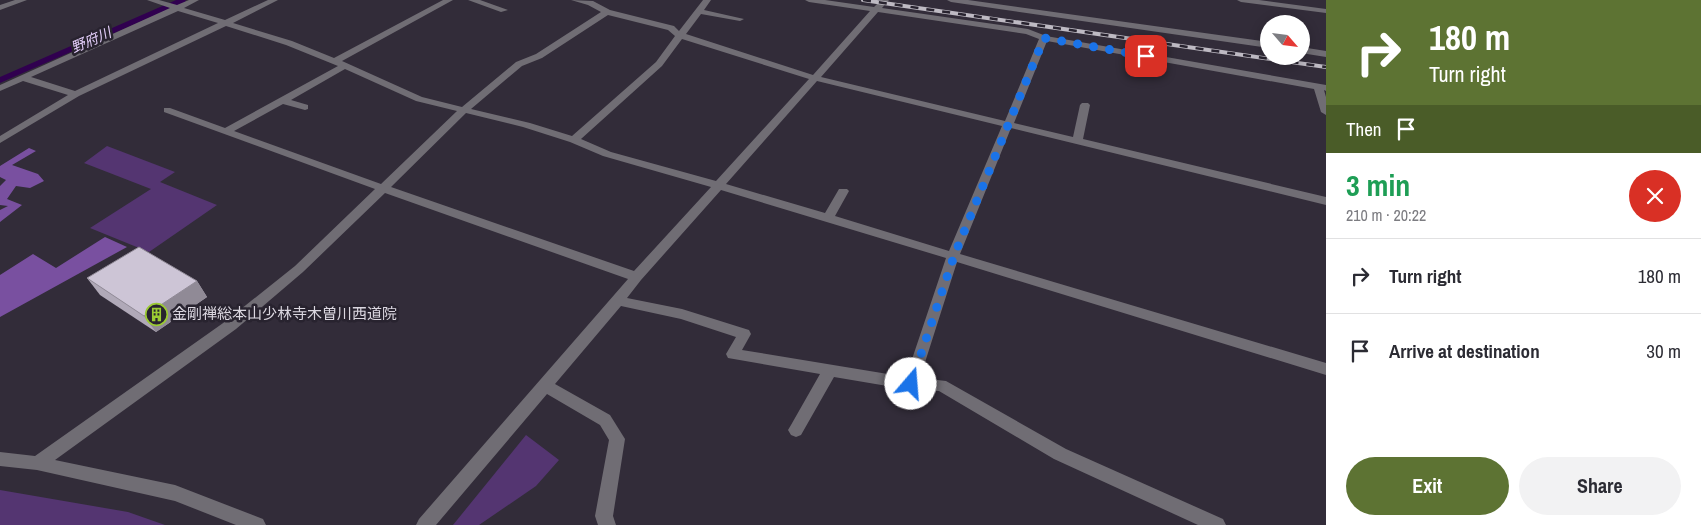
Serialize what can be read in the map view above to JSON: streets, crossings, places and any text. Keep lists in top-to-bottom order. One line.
{"water":["野府川"],"places":{"building":["金剛禅総本山少林寺木曽川西道院"]},"north":"bottom right","page":{"turn":["180 m","Turn right"],"then":"Then","heading":["3 min","210 m · 20:22"],"list":[{"name":"Turn right","value":"180 m"},{"name":"Arrive at destination","value":"30 m"}],"buttons":["Exit","Share"]}}
